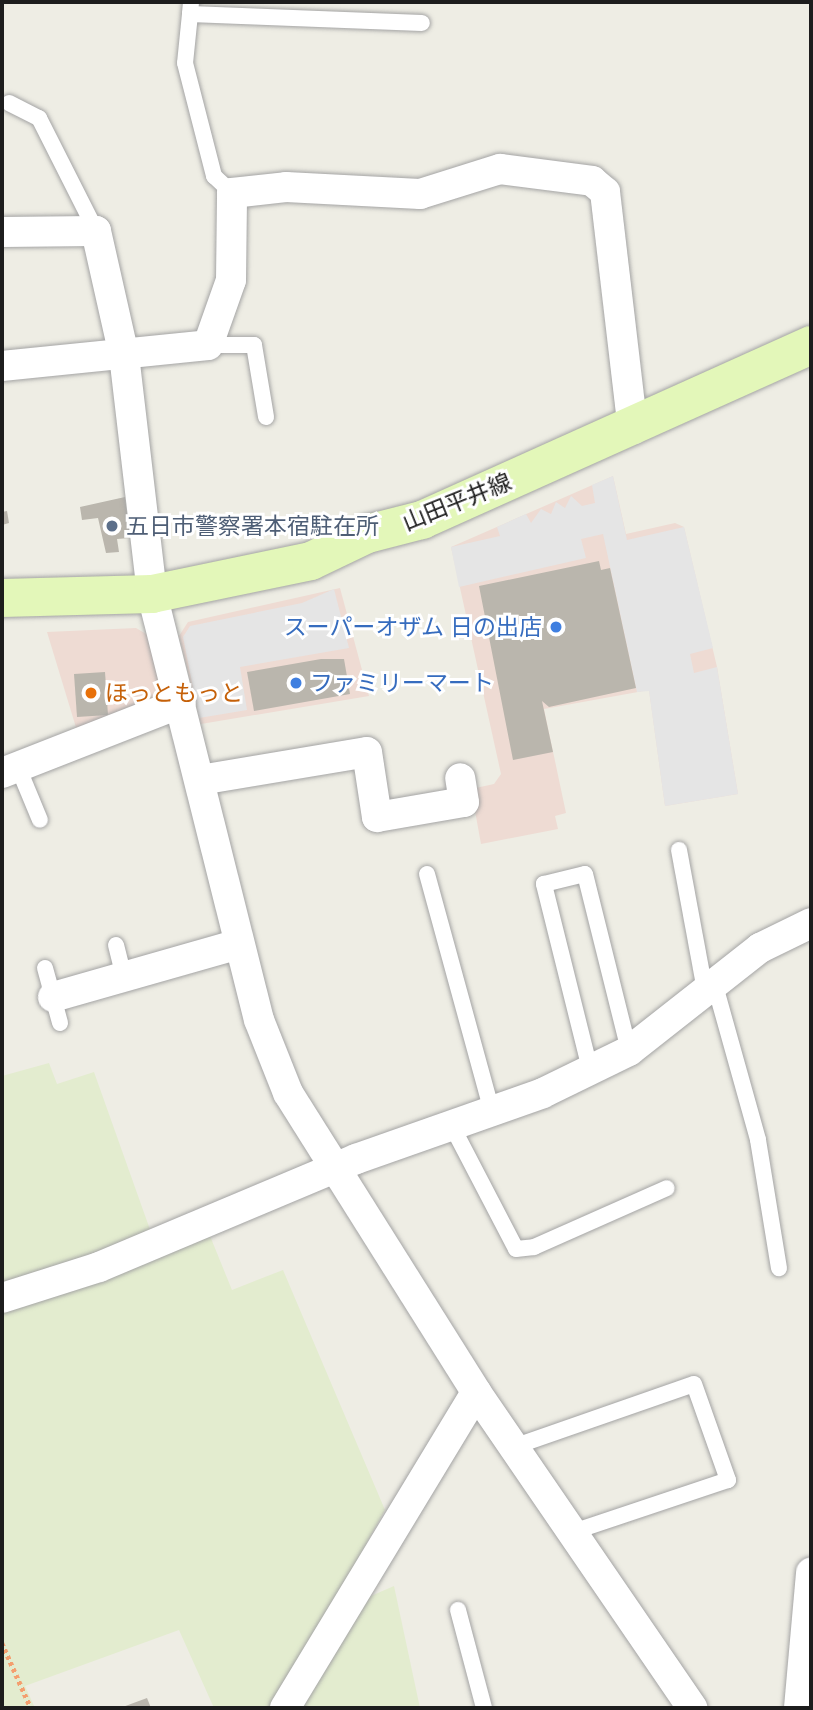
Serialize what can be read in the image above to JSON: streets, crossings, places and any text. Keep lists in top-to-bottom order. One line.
{"streets":{"main road":["山田平井線"]},"places":["五日市警察署本宿駐在所","スーパーオザム 日の出店","ファミリーマート","ほっともっと"]}
